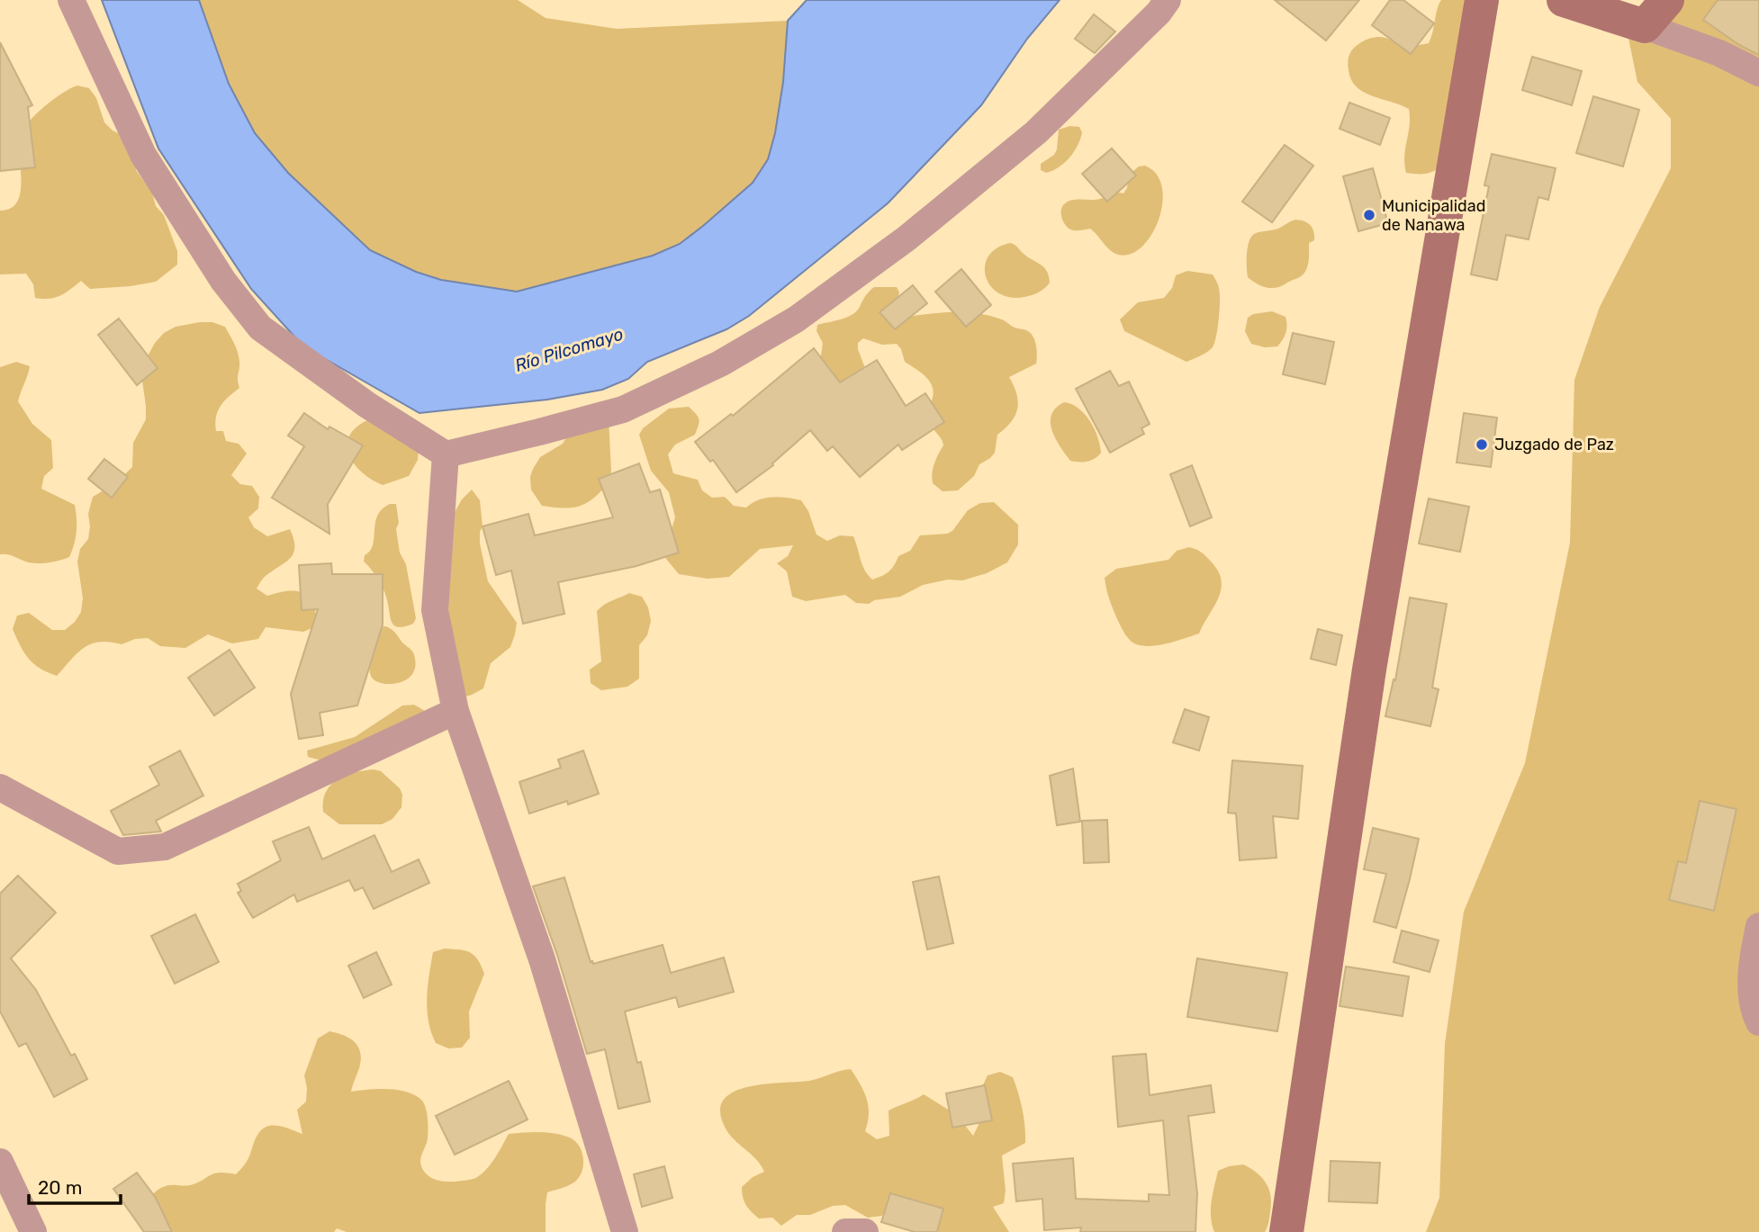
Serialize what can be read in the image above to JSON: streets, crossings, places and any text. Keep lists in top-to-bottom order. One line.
{"water":["Río Pilcomayo"],"places":["Municipalidad de Nanawa","Juzgado de Paz"],"scale_bar":"20 m"}
